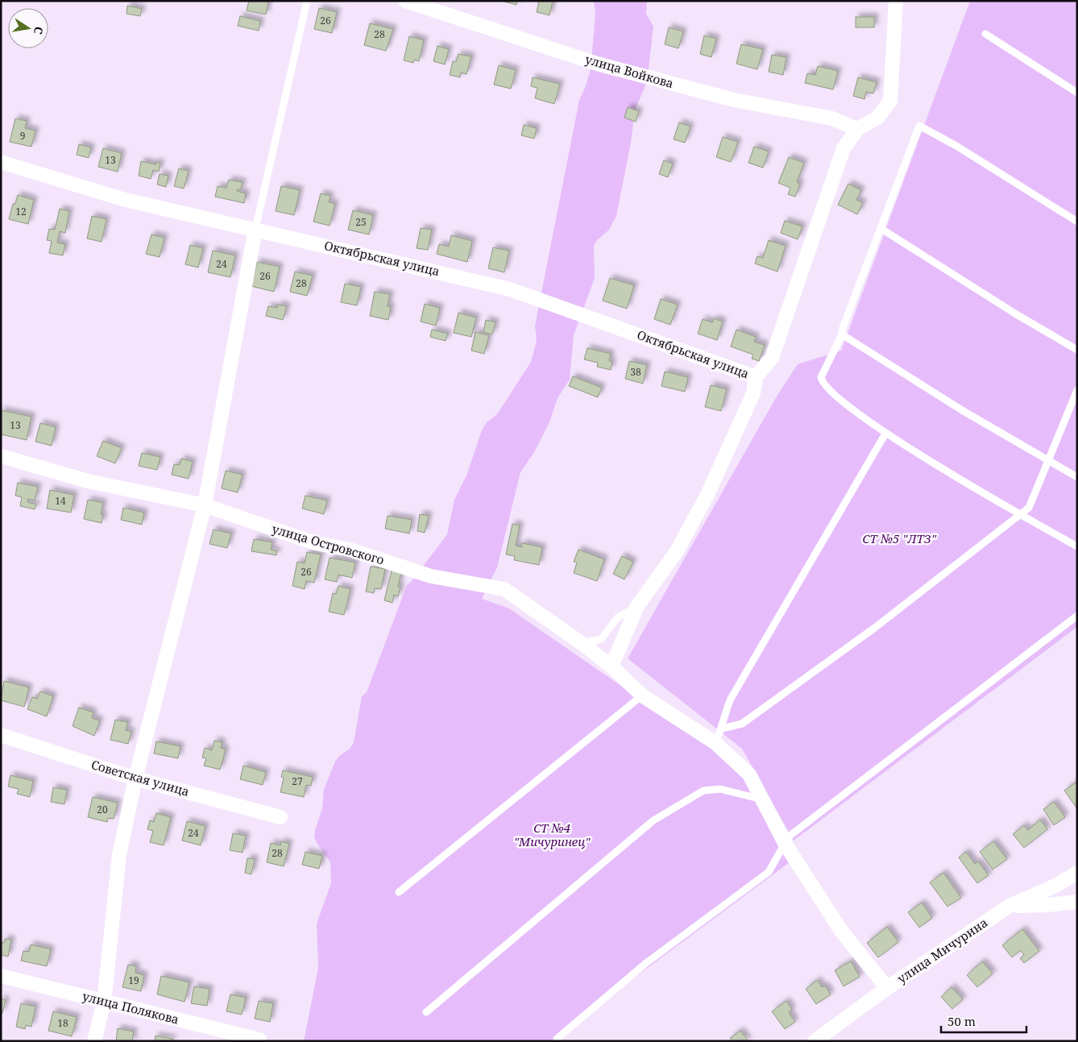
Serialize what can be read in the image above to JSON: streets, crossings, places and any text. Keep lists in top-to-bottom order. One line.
{"streets":{"street":["улица Войкова","Октябрьская улица","улица Островского","Советская улица","улица Мичурина","улица Полякова"]},"crossings":[["улица Островского","улица Мичурина"]],"parks":["СТ №5 \"ЛТЗ\"","СТ №4 \"Мичуринец\""],"house_numbers":["26","28","9","13","12","25","24","26","28","38","13","14","26","27","20","24","28","19","18"],"scale_bar":"50 m","north":"right"}
